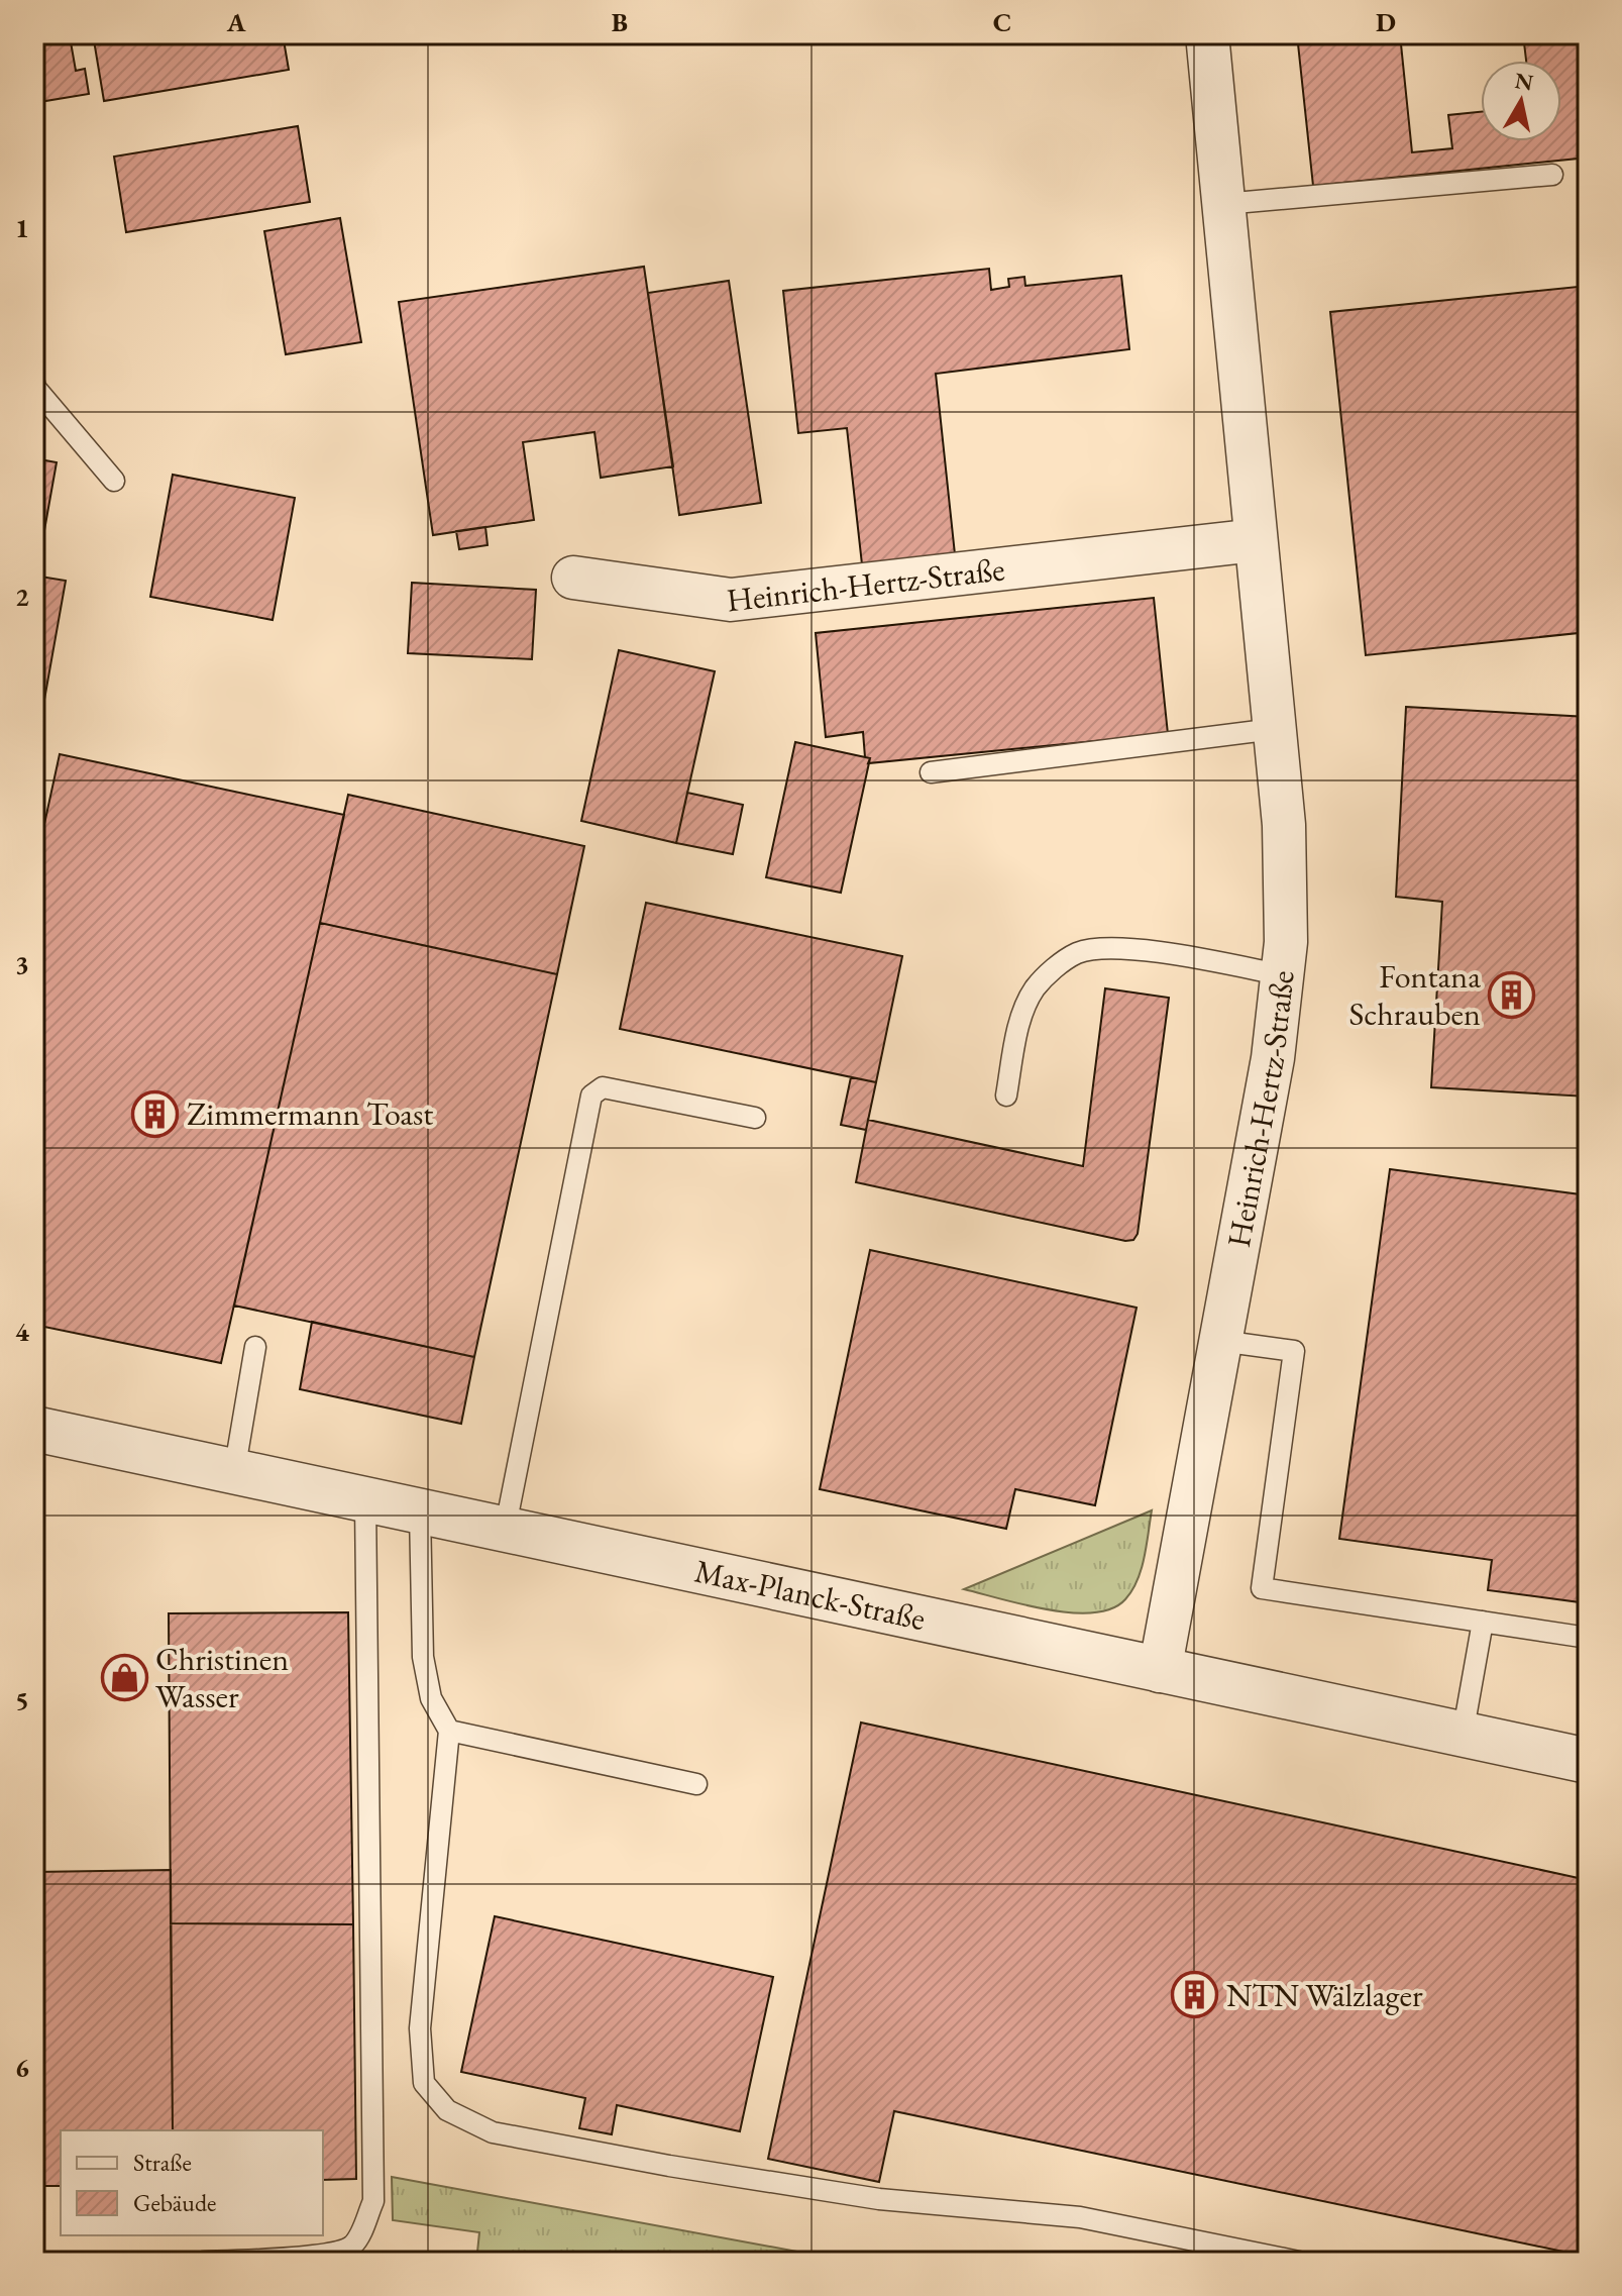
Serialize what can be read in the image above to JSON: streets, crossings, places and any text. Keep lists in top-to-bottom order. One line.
{"streets":{"street":["Heinrich-Hertz-Straße","Max-Planck-Straße"]},"crossings":[["Heinrich-Hertz-Straße","Max-Planck-Straße"]],"places":{"building":["Fontana Schrauben","Zimmermann Toast","NTN Wälzlager"],"shop":["Christinen Wasser"]},"legend":["Straße","Gebäude"],"north":"top","grid":{"columns":["A","B","C","D"],"rows":["1","2","3","4","5","6"]}}
